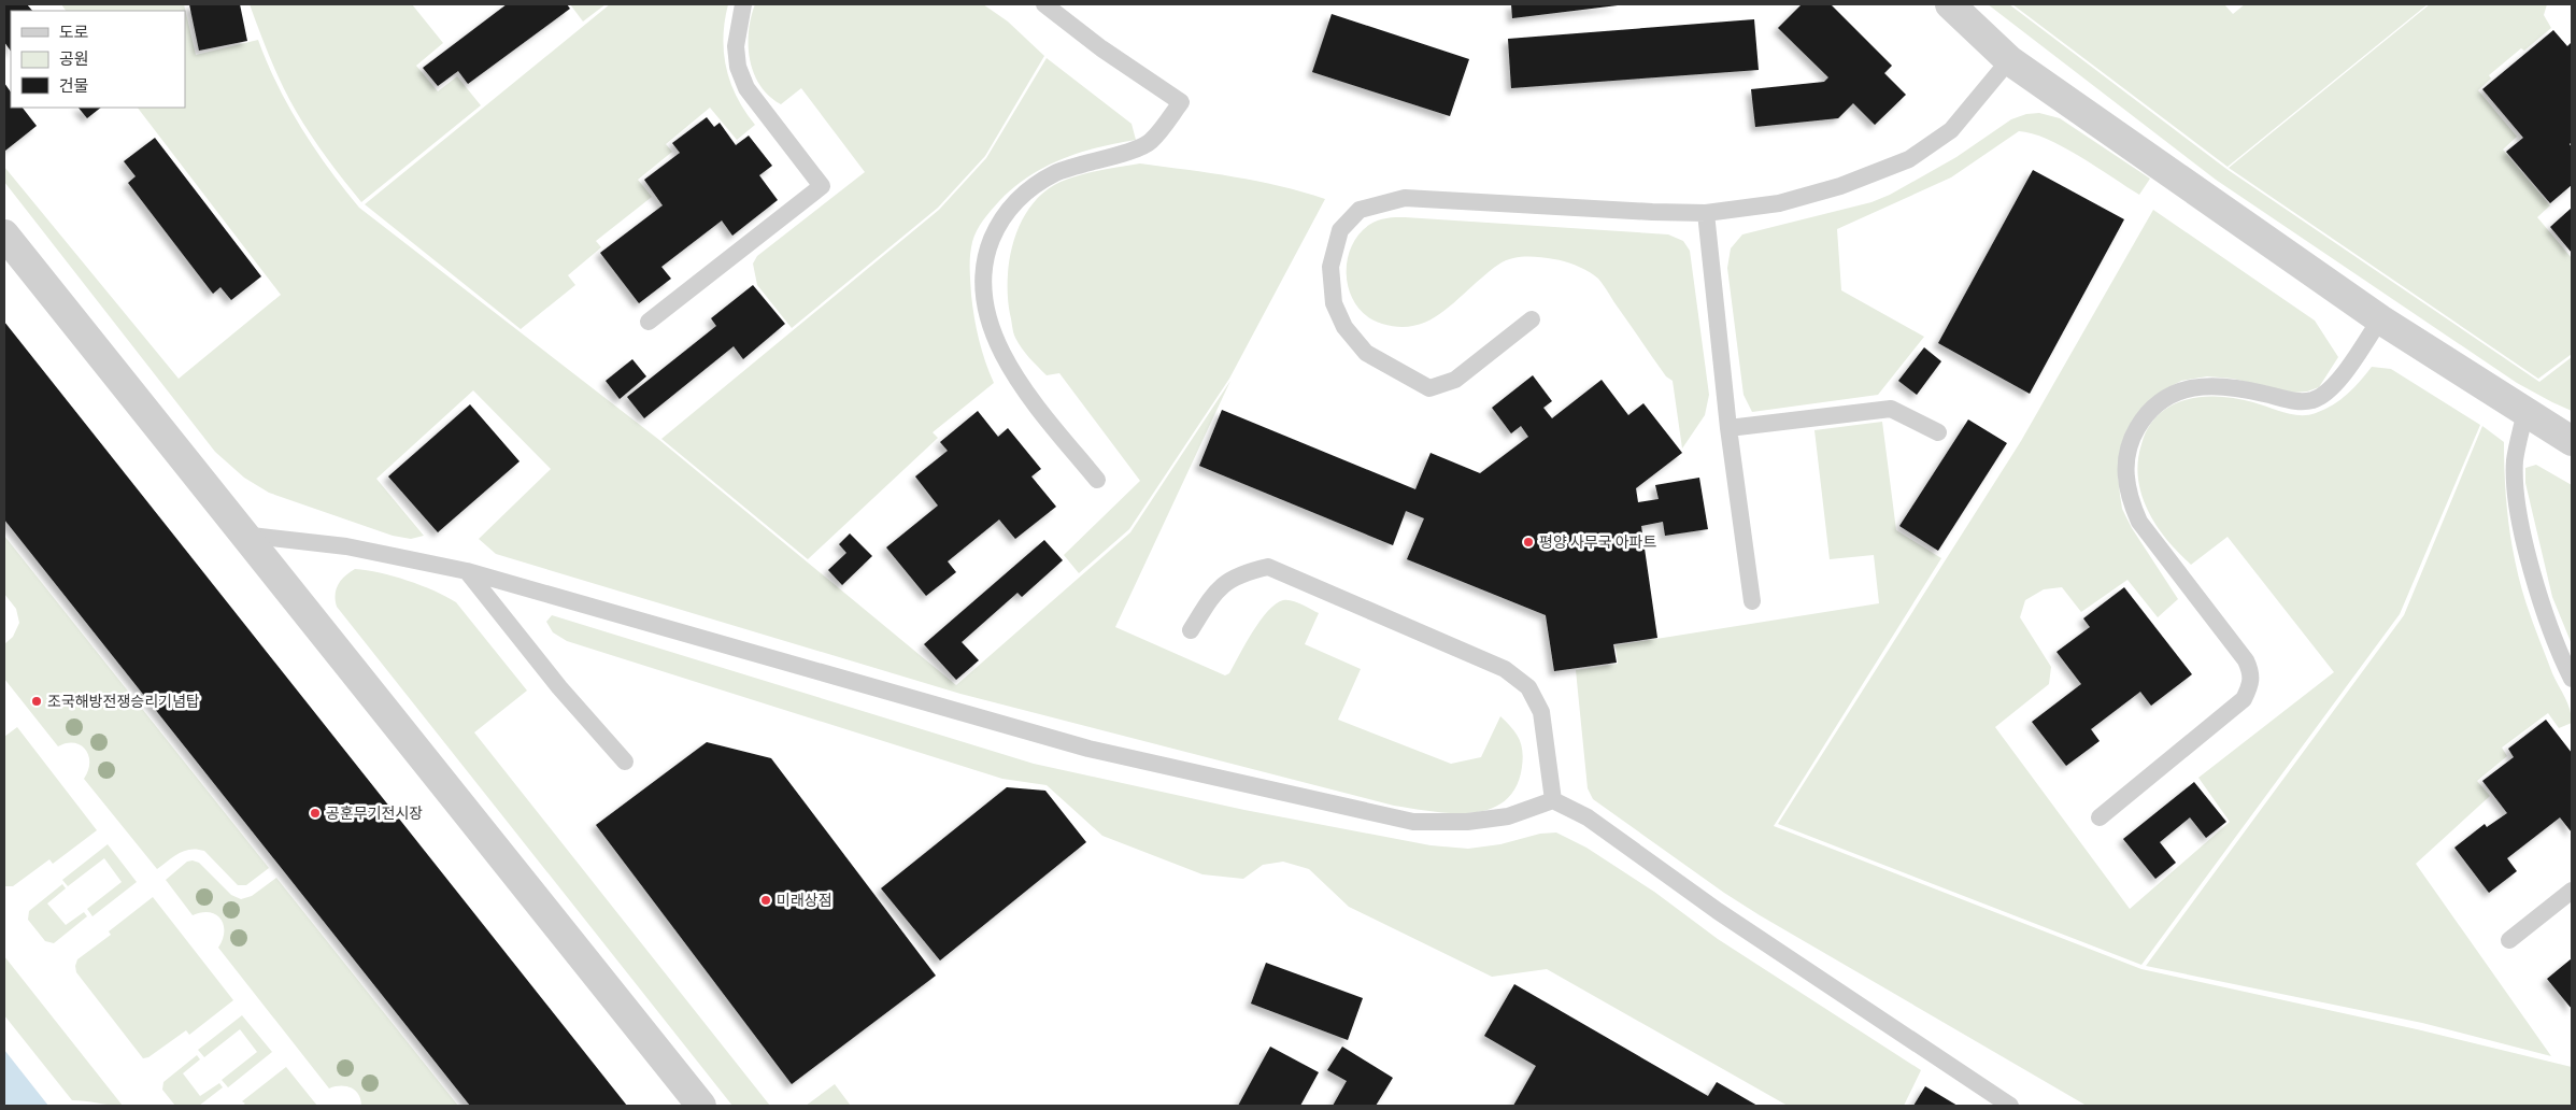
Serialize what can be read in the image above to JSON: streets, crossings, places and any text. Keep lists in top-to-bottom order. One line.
{"places":["평양 사무국 아파트","조국해방전쟁승리기념탑","공훈무기전시장","미래상점"],"legend":["도로","공원","건물"]}
